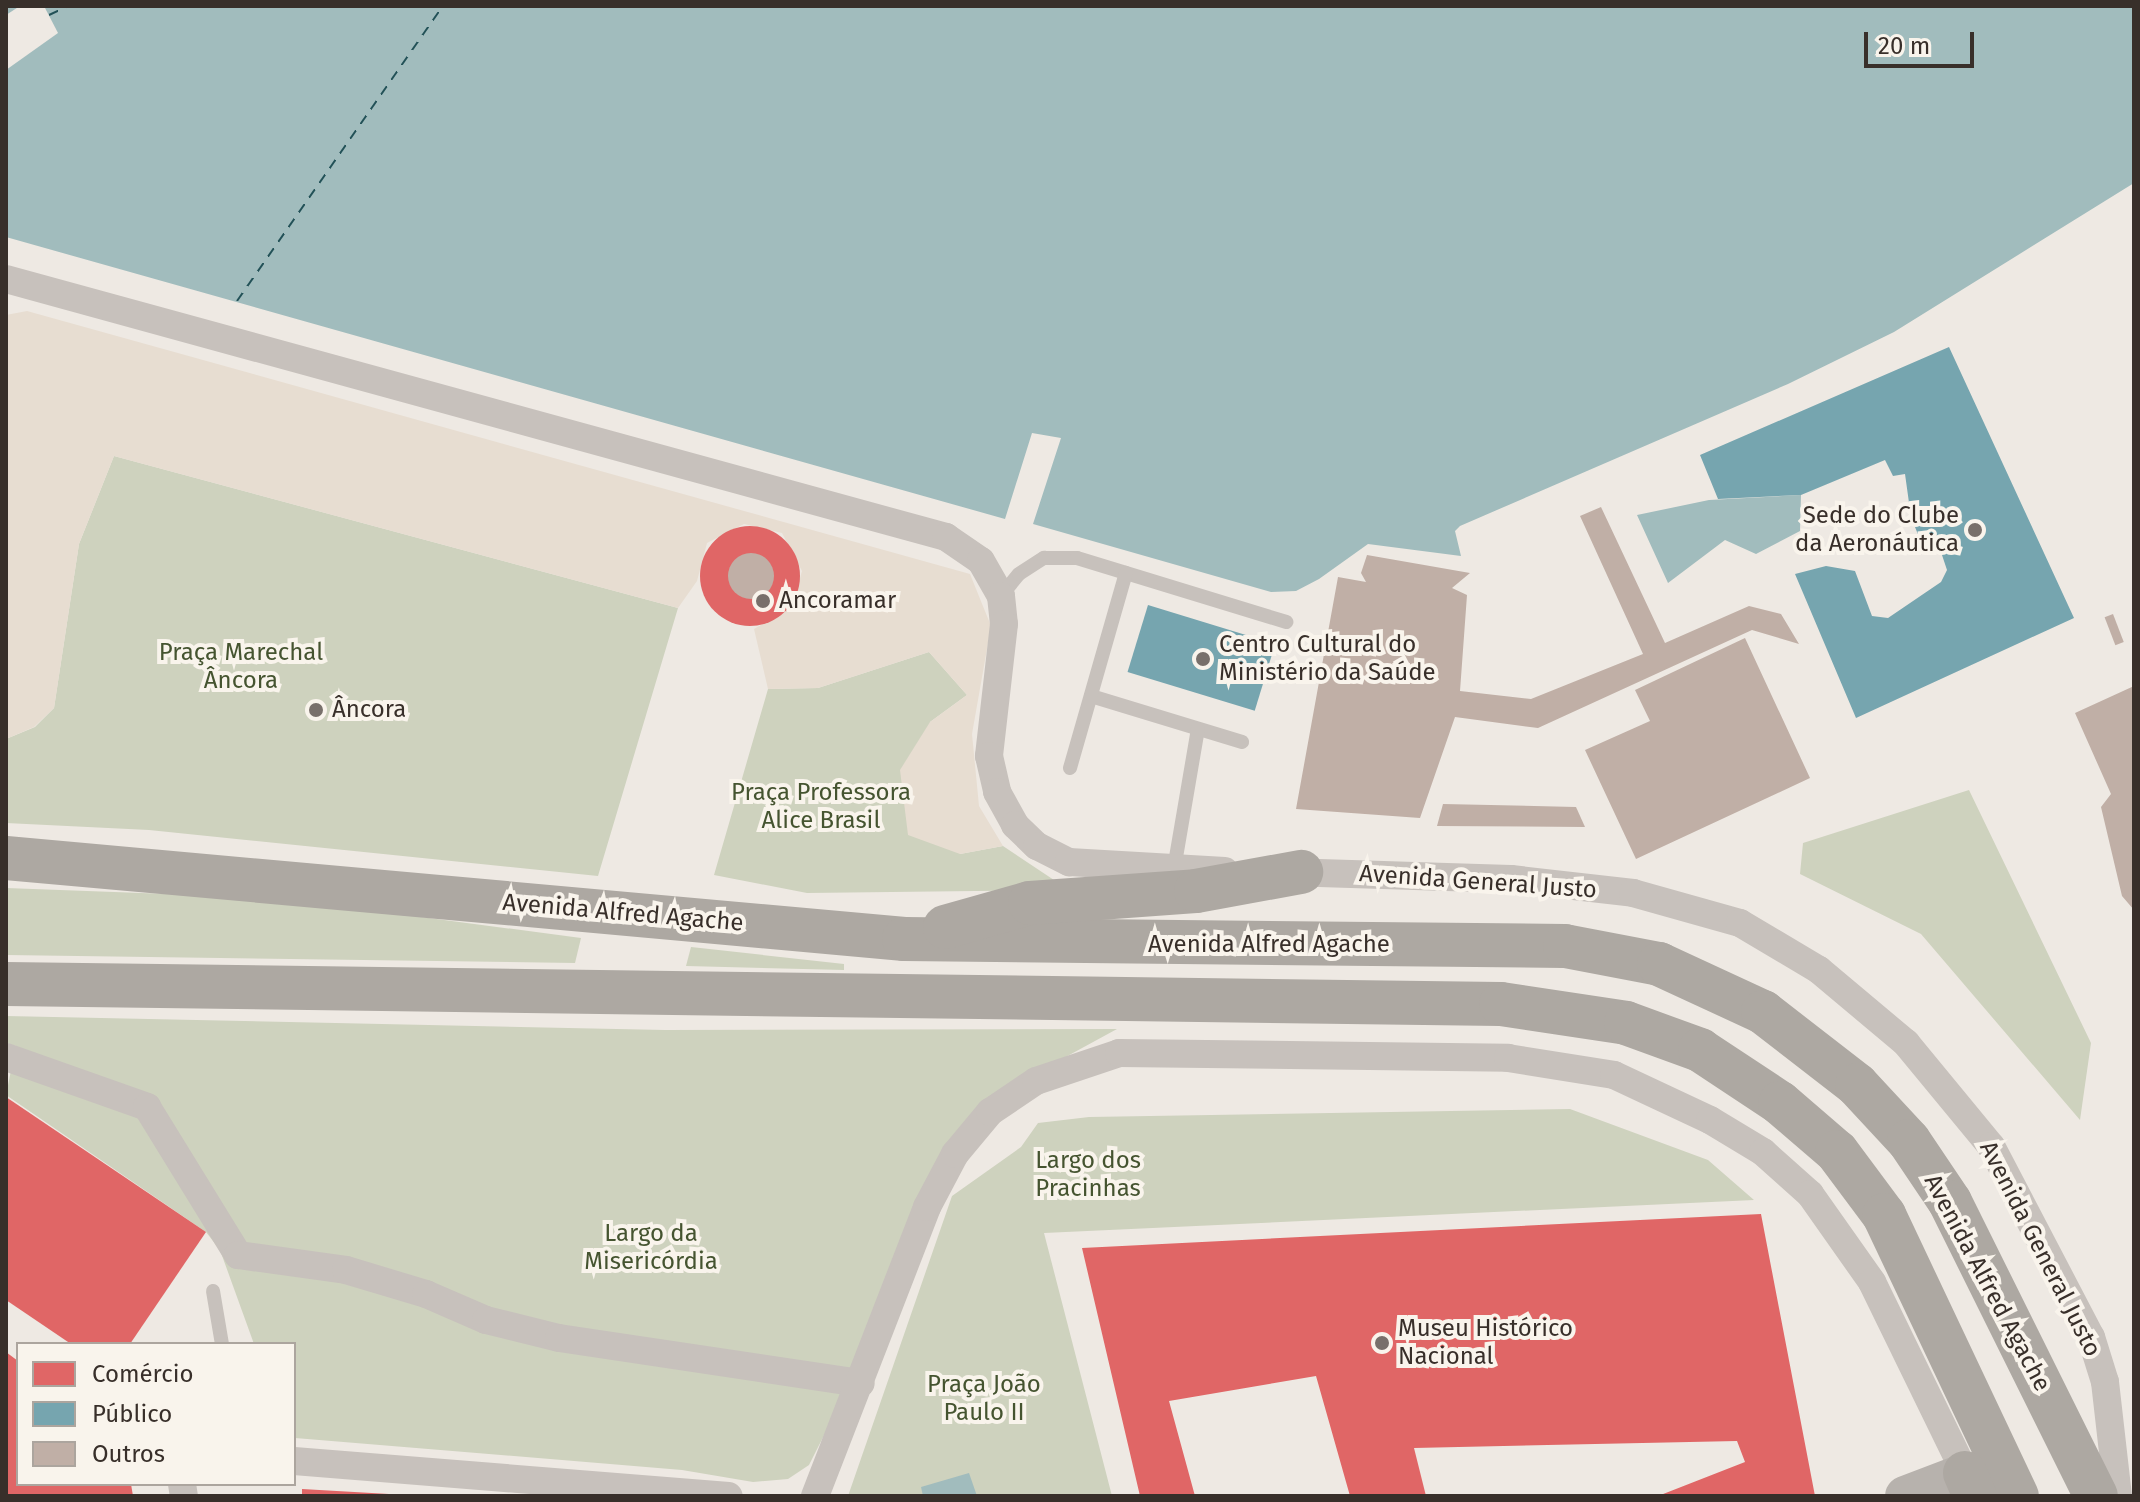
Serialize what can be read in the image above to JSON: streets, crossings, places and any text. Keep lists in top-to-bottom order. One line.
{"streets":{"highway":["Avenida Alfred Agache"],"street":["Avenida General Justo"]},"parks":["Praça Marechal Âncora","Praça Professora Alice Brasil","Largo dos Pracinhas","Largo da Misericórdia","Praça João Paulo II"],"places":["Sede do Clube da Aeronáutica","Ancoramar","Centro Cultural do Ministério da Saúde","Âncora","Museu Histórico Nacional"],"legend":["Comércio","Público","Outros"],"scale_bar":"20 m"}
